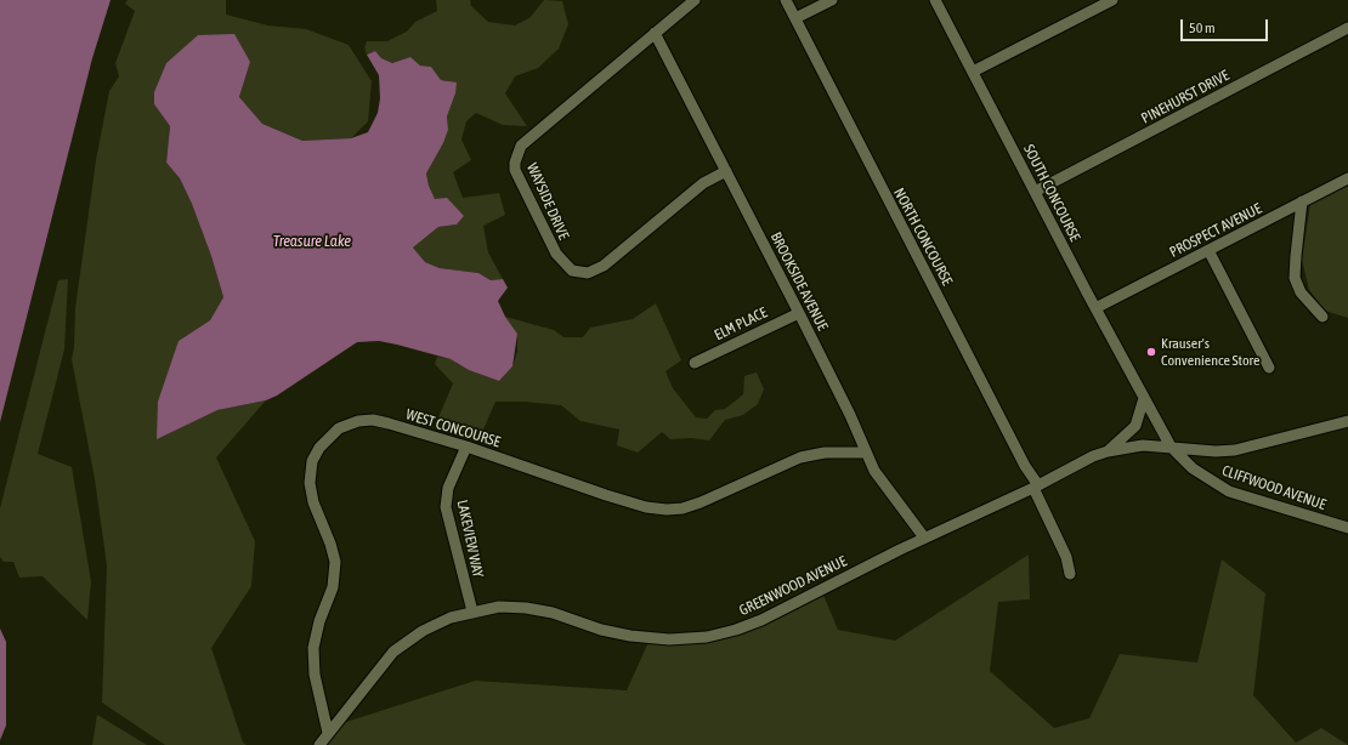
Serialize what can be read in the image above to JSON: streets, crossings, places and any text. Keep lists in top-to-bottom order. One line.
{"streets":{"street":["PINEHURST DRIVE","SOUTH CONCOURSE","WAYSIDE DRIVE","PROSPECT AVENUE","NORTH CONCOURSE","BROOKSIDE AVENUE","ELM PLACE","WEST CONCOURSE","CLIFFWOOD AVENUE","LAKEVIEW WAY","GREENWOOD AVENUE"]},"crossings":[["PINEHURST DRIVE","SOUTH CONCOURSE"],["SOUTH CONCOURSE","PROSPECT AVENUE"],["SOUTH CONCOURSE","CLIFFWOOD AVENUE"],["SOUTH CONCOURSE","GREENWOOD AVENUE"],["WAYSIDE DRIVE","BROOKSIDE AVENUE"],["NORTH CONCOURSE","GREENWOOD AVENUE"],["BROOKSIDE AVENUE","ELM PLACE"],["BROOKSIDE AVENUE","WEST CONCOURSE"],["BROOKSIDE AVENUE","GREENWOOD AVENUE"],["WEST CONCOURSE","LAKEVIEW WAY"],["WEST CONCOURSE","GREENWOOD AVENUE"],["CLIFFWOOD AVENUE","GREENWOOD AVENUE"],["LAKEVIEW WAY","GREENWOOD AVENUE"]],"water":["Treasure Lake"],"places":["Krauser's Convenience Store"],"scale_bar":"50 m"}
